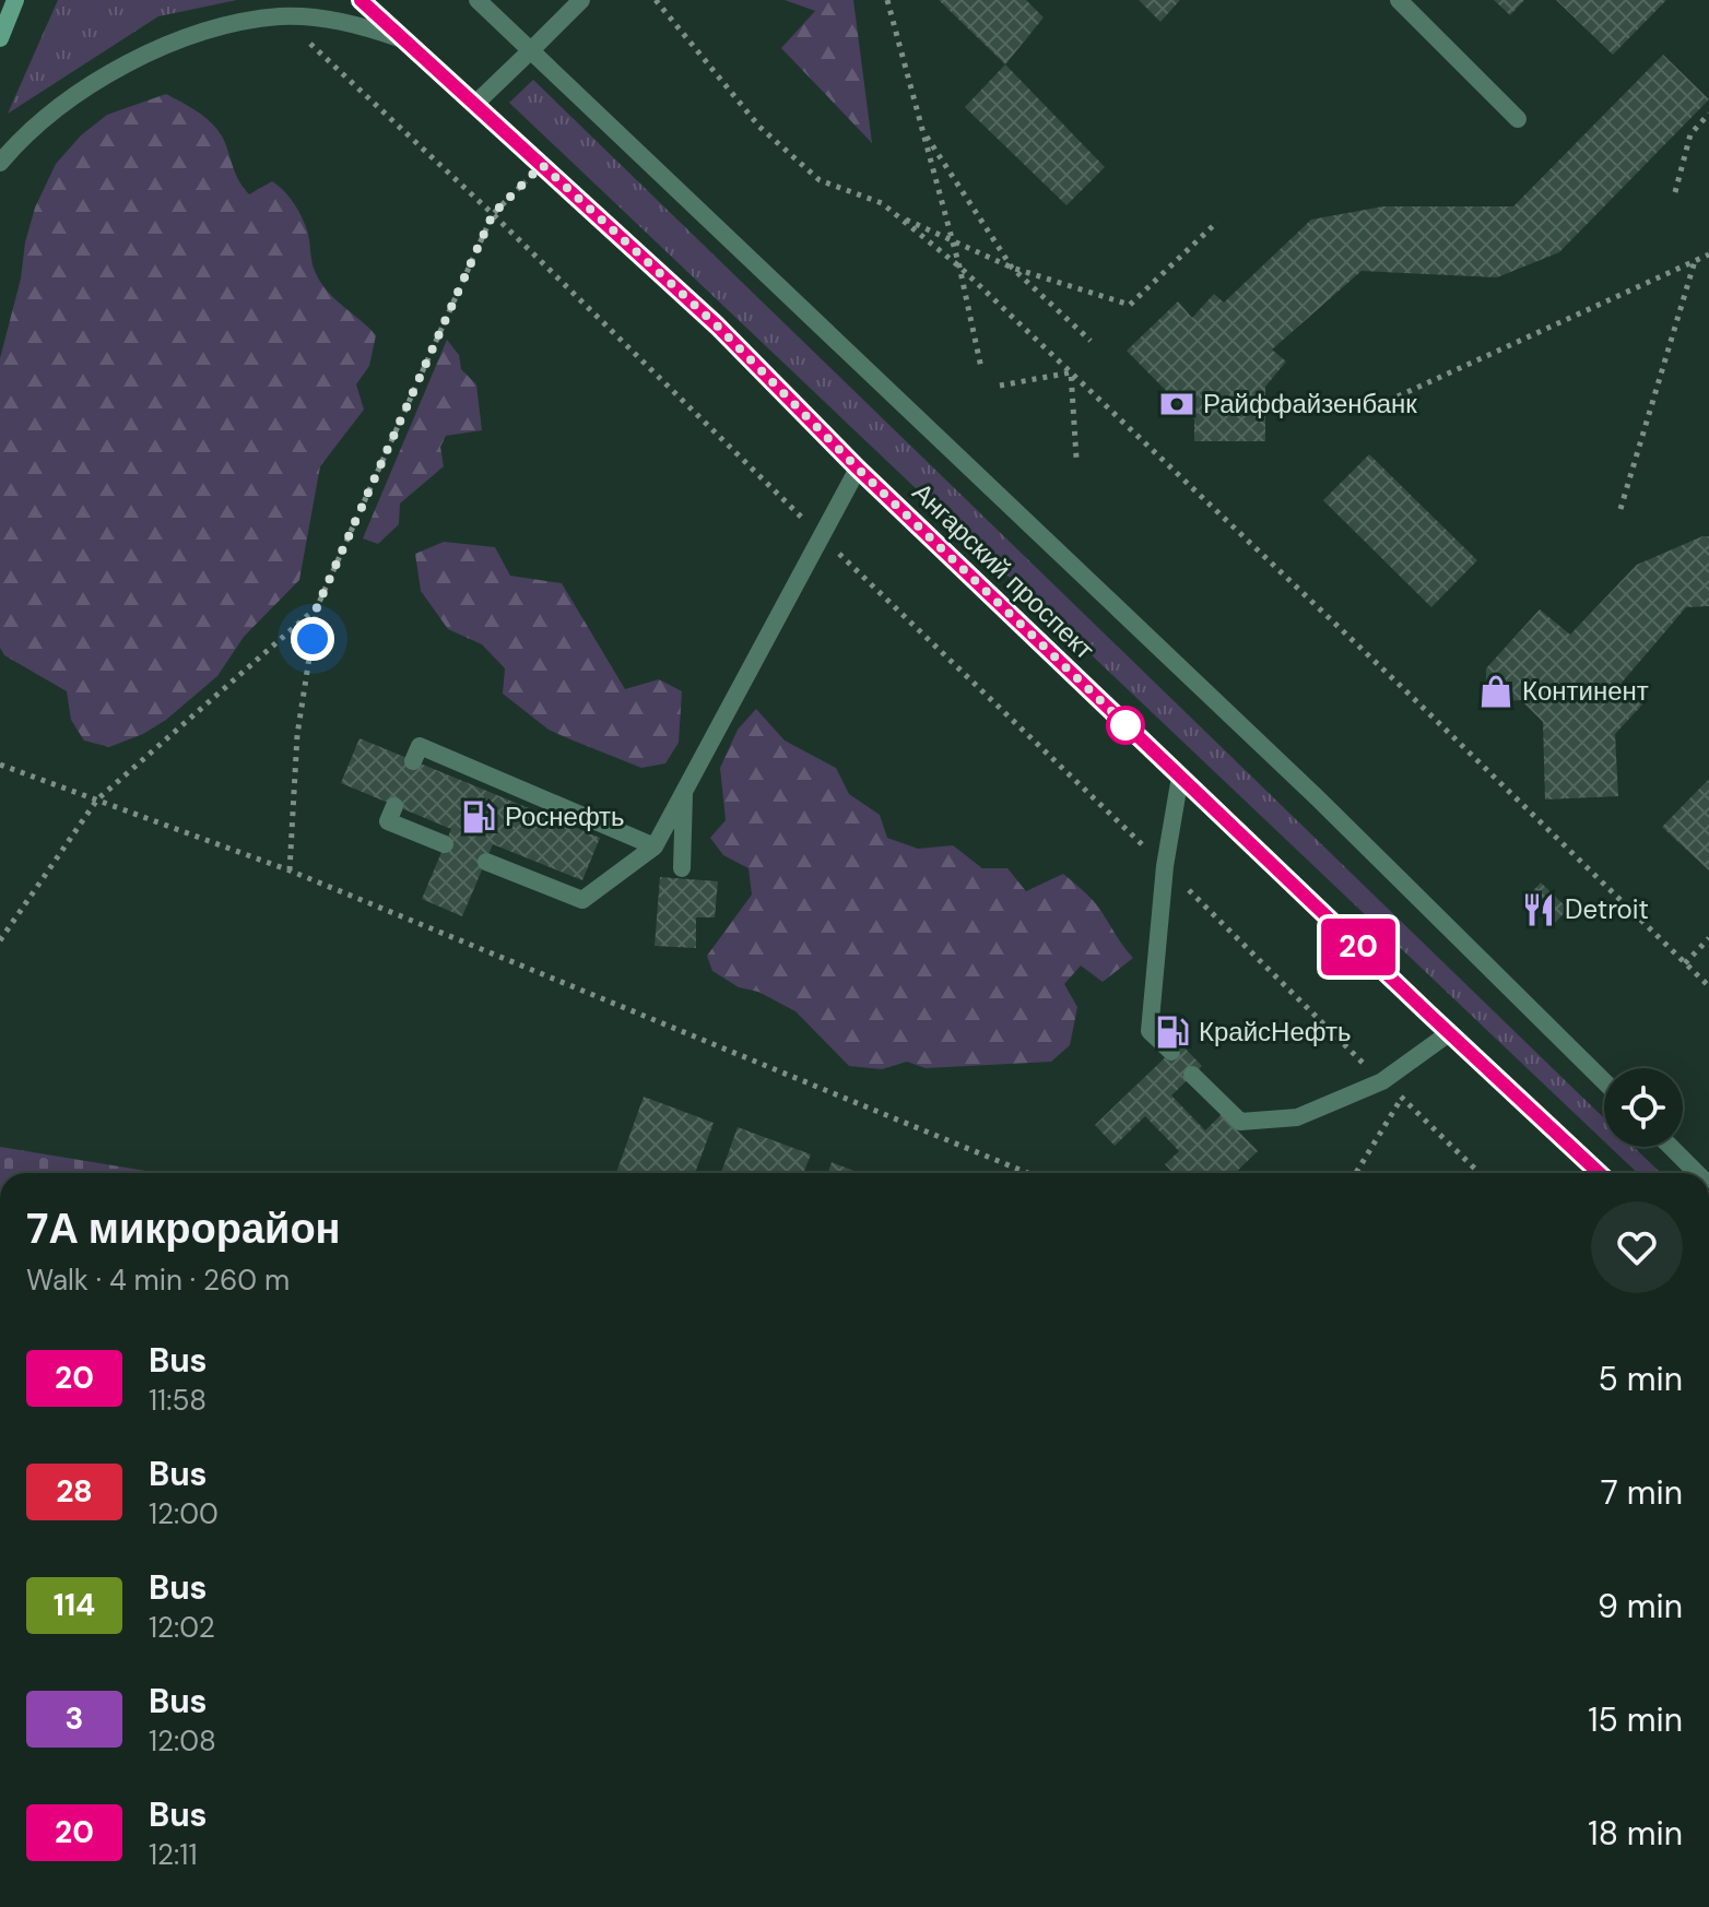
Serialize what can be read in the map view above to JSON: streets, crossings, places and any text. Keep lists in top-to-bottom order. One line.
{"streets":{"street":["Ангарский проспект"]},"places":{"bank":["Райффайзенбанк"],"shop":["Континент"],"fuel station":["Роснефть","КрайсНефть"],"restaurant":["Detroit"]},"lines":["bus line 20"],"page":{"on_map":"20","heading":["7А микрорайон","Walk · 4 min · 260 m"],"list":[{"mark":"20","name":"Bus","note":"11:58","value":"5 min"},{"mark":"28","name":"Bus","note":"12:00","value":"7 min"},{"mark":"114","name":"Bus","note":"12:02","value":"9 min"},{"mark":"3","name":"Bus","note":"12:08","value":"15 min"},{"mark":"20","name":"Bus","note":"12:11","value":"18 min"}]}}
